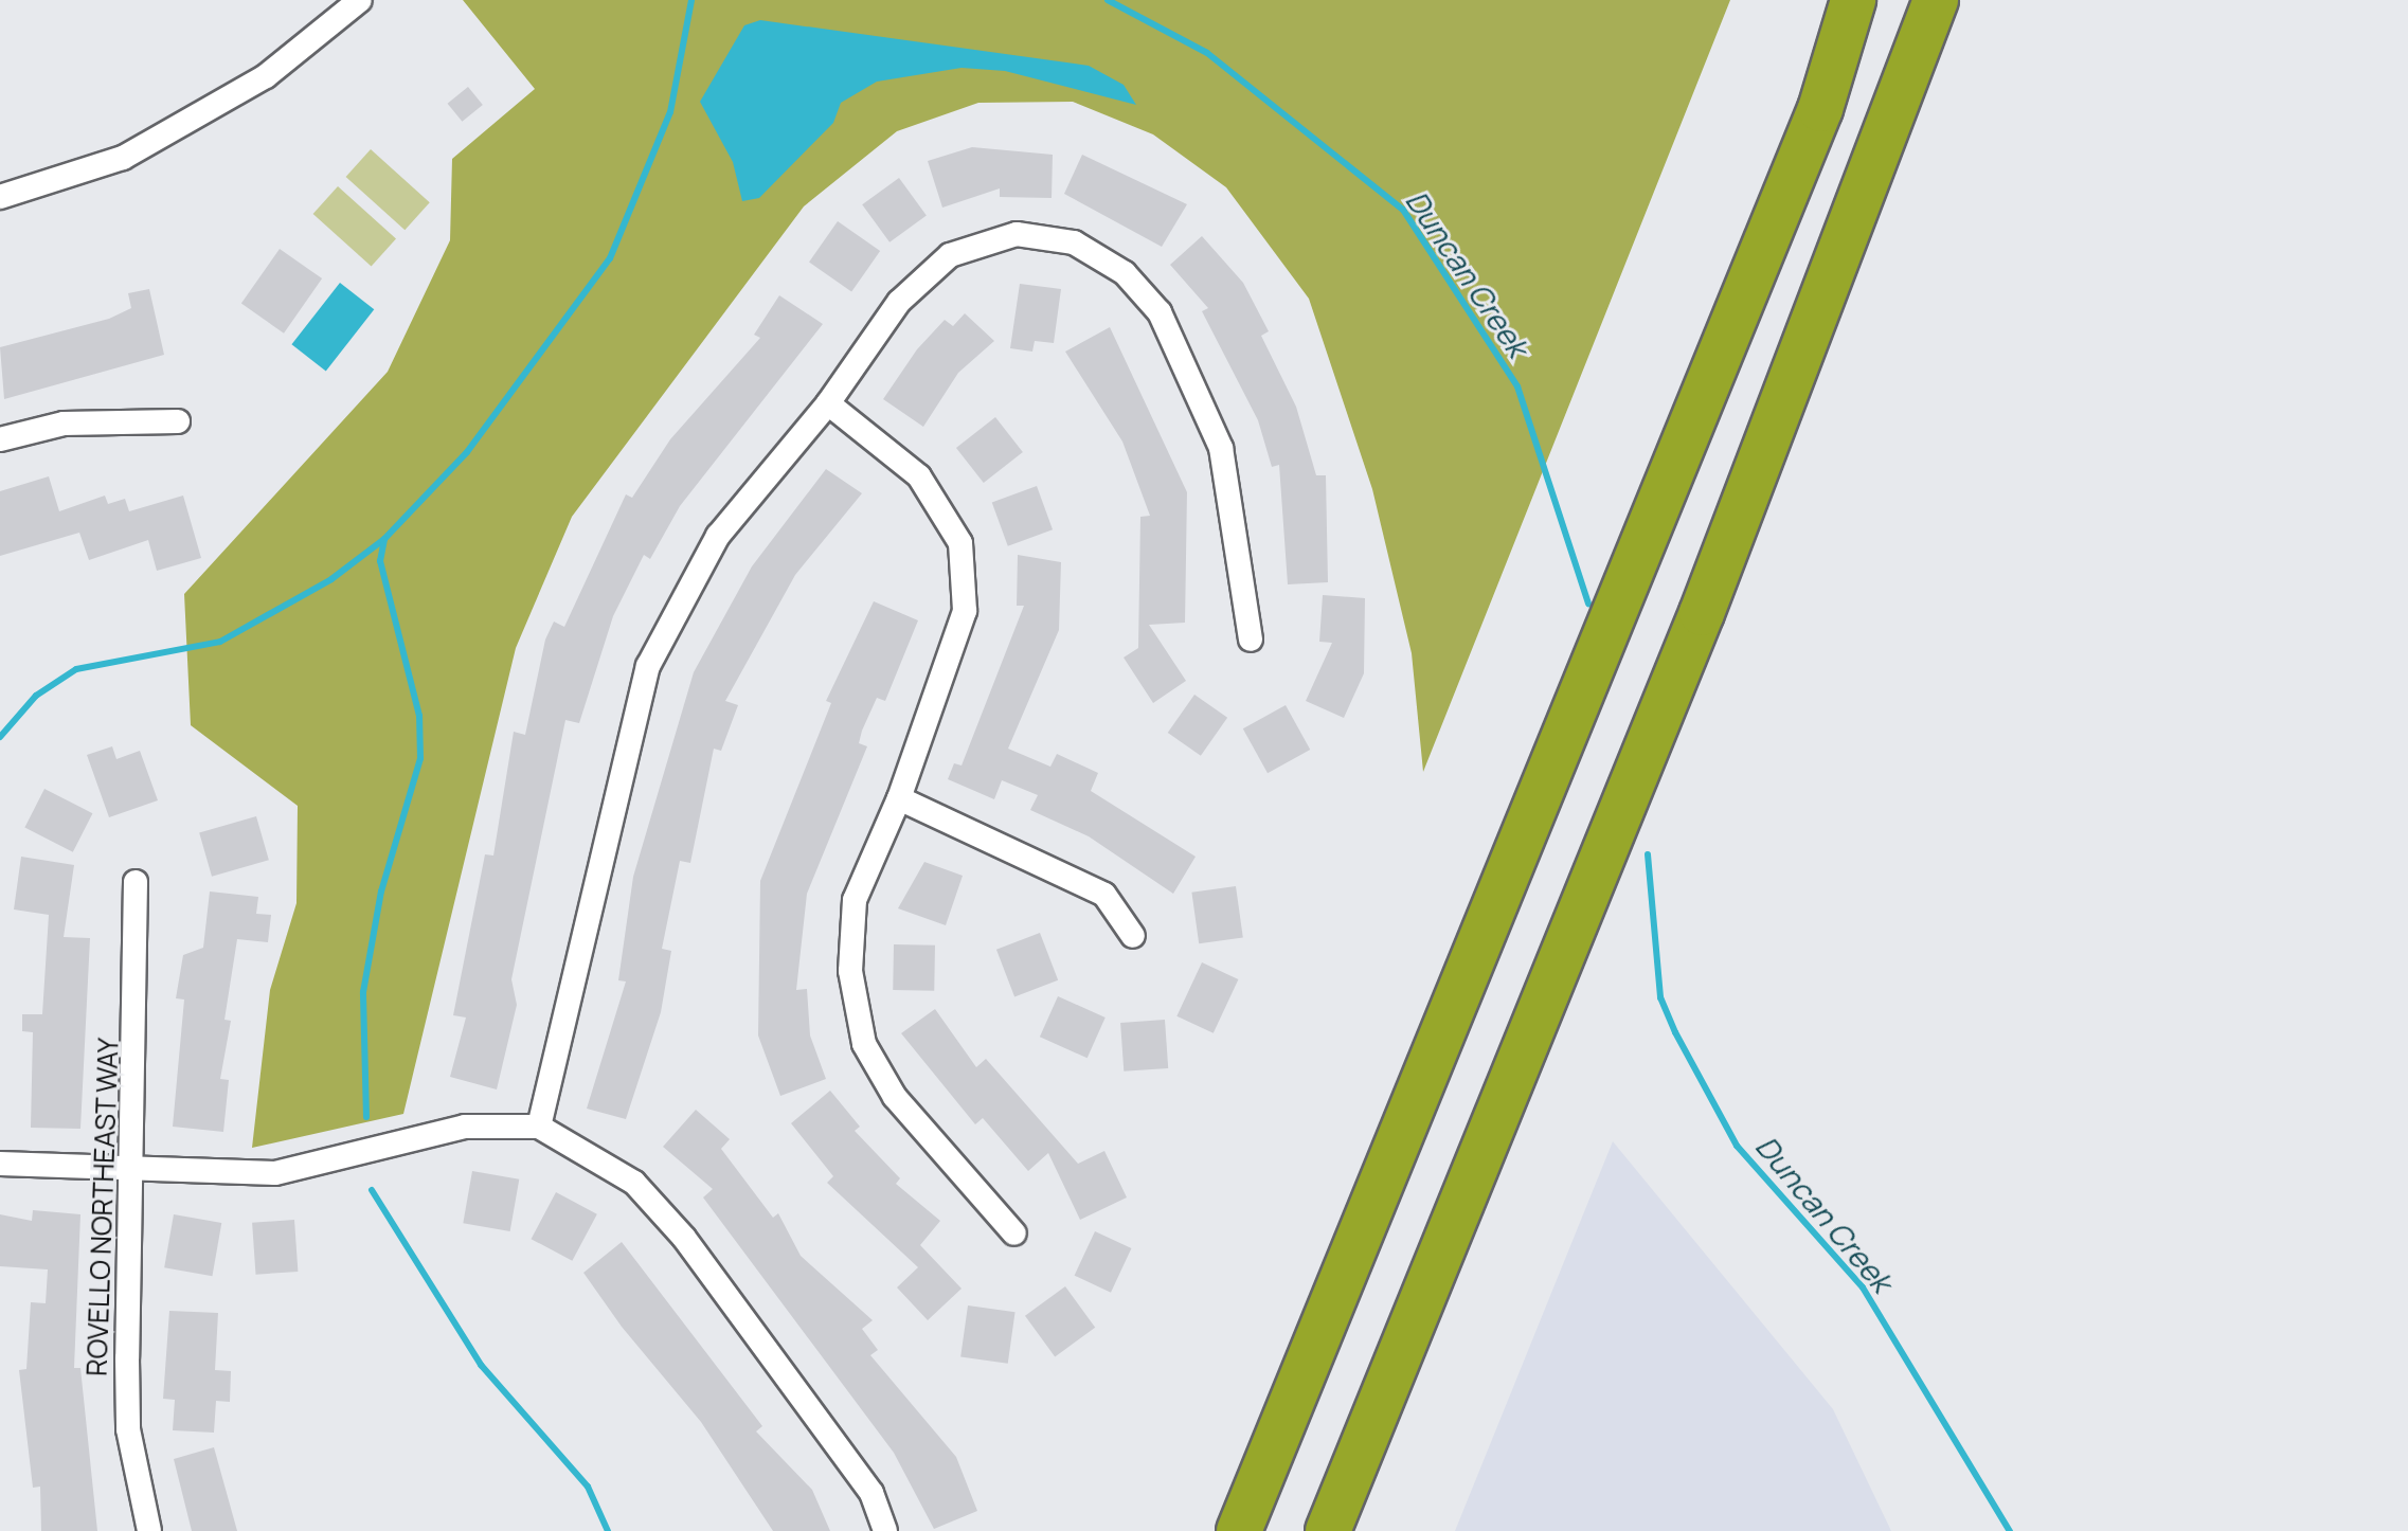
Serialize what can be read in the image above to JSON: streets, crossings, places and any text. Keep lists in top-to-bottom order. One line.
{"streets":{"street":["ROVELLO NORTHEAST WAY"]},"water":["Duncan Creek"]}
